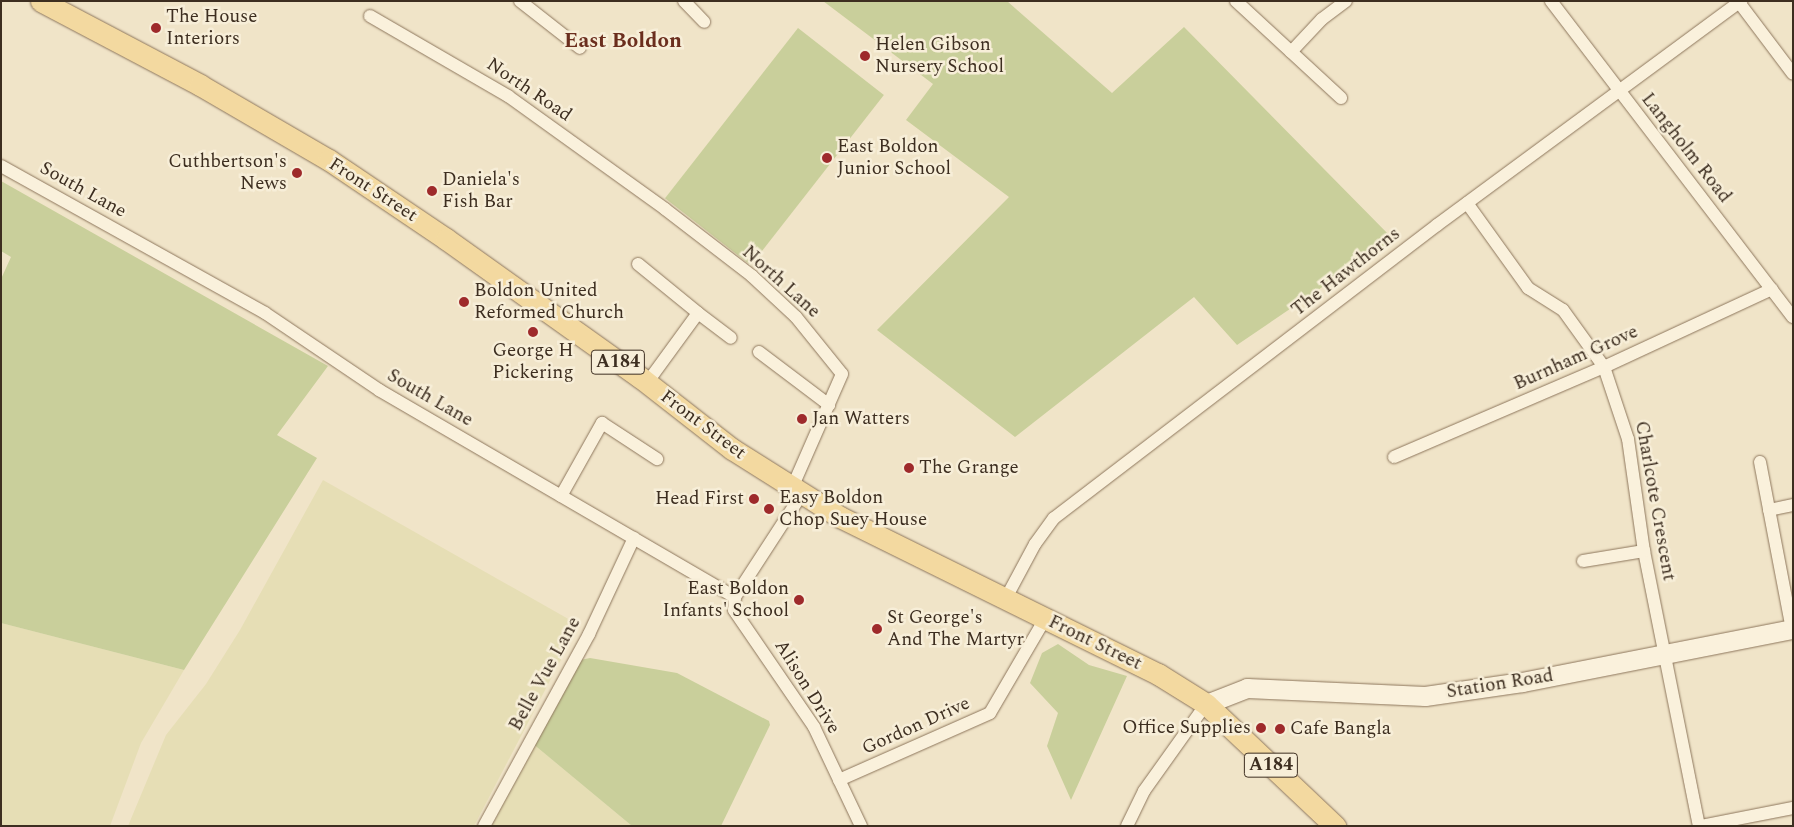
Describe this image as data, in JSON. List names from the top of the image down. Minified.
{"streets":{"main road":["Front Street","A184","Station Road"],"street":["North Road","Langholm Road","South Lane","The Hawthorns","North Lane","Burnham Grove","Charlcote Crescent","Belle Vue Lane","Alison Drive","Gordon Drive"]},"crossings":[["North Road","North Lane"],["Langholm Road","The Hawthorns"],["Langholm Road","Burnham Grove"],["South Lane","Belle Vue Lane"],["South Lane","Alison Drive"],["Front Street","The Hawthorns"],["Front Street","A184"],["Front Street","Station Road"],["Front Street","Gordon Drive"],["The Hawthorns","Charlcote Crescent"],["Burnham Grove","Charlcote Crescent"],["A184","Station Road"],["Charlcote Crescent","Station Road"],["Alison Drive","Gordon Drive"]],"districts":["East Boldon"],"places":["The House Interiors","Helen Gibson Nursery School","East Boldon Junior School","Cuthbertson's News","Daniela's Fish Bar","Boldon United Reformed Church","George H Pickering","Jan Watters","The Grange","Head First","Easy Boldon Chop Suey House","East Boldon Infants' School","St George's And The Martyr","Office Supplies","Cafe Bangla"]}
